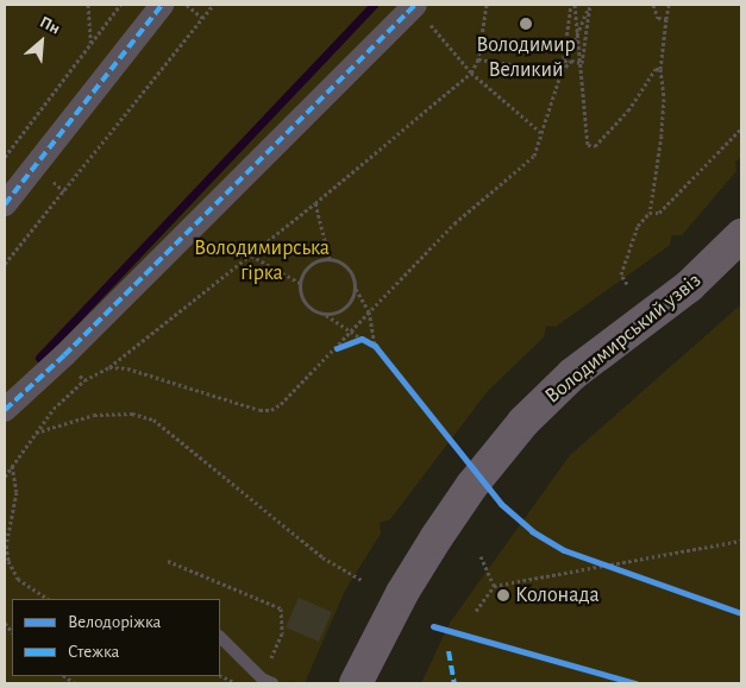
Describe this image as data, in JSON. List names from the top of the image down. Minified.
{"streets":{"main road":["Володимирський узвіз"]},"parks":["Володимирська гірка"],"places":["Володимир Великий","Колонада"],"legend":["Велодоріжка","Стежка"],"north":"top right"}
